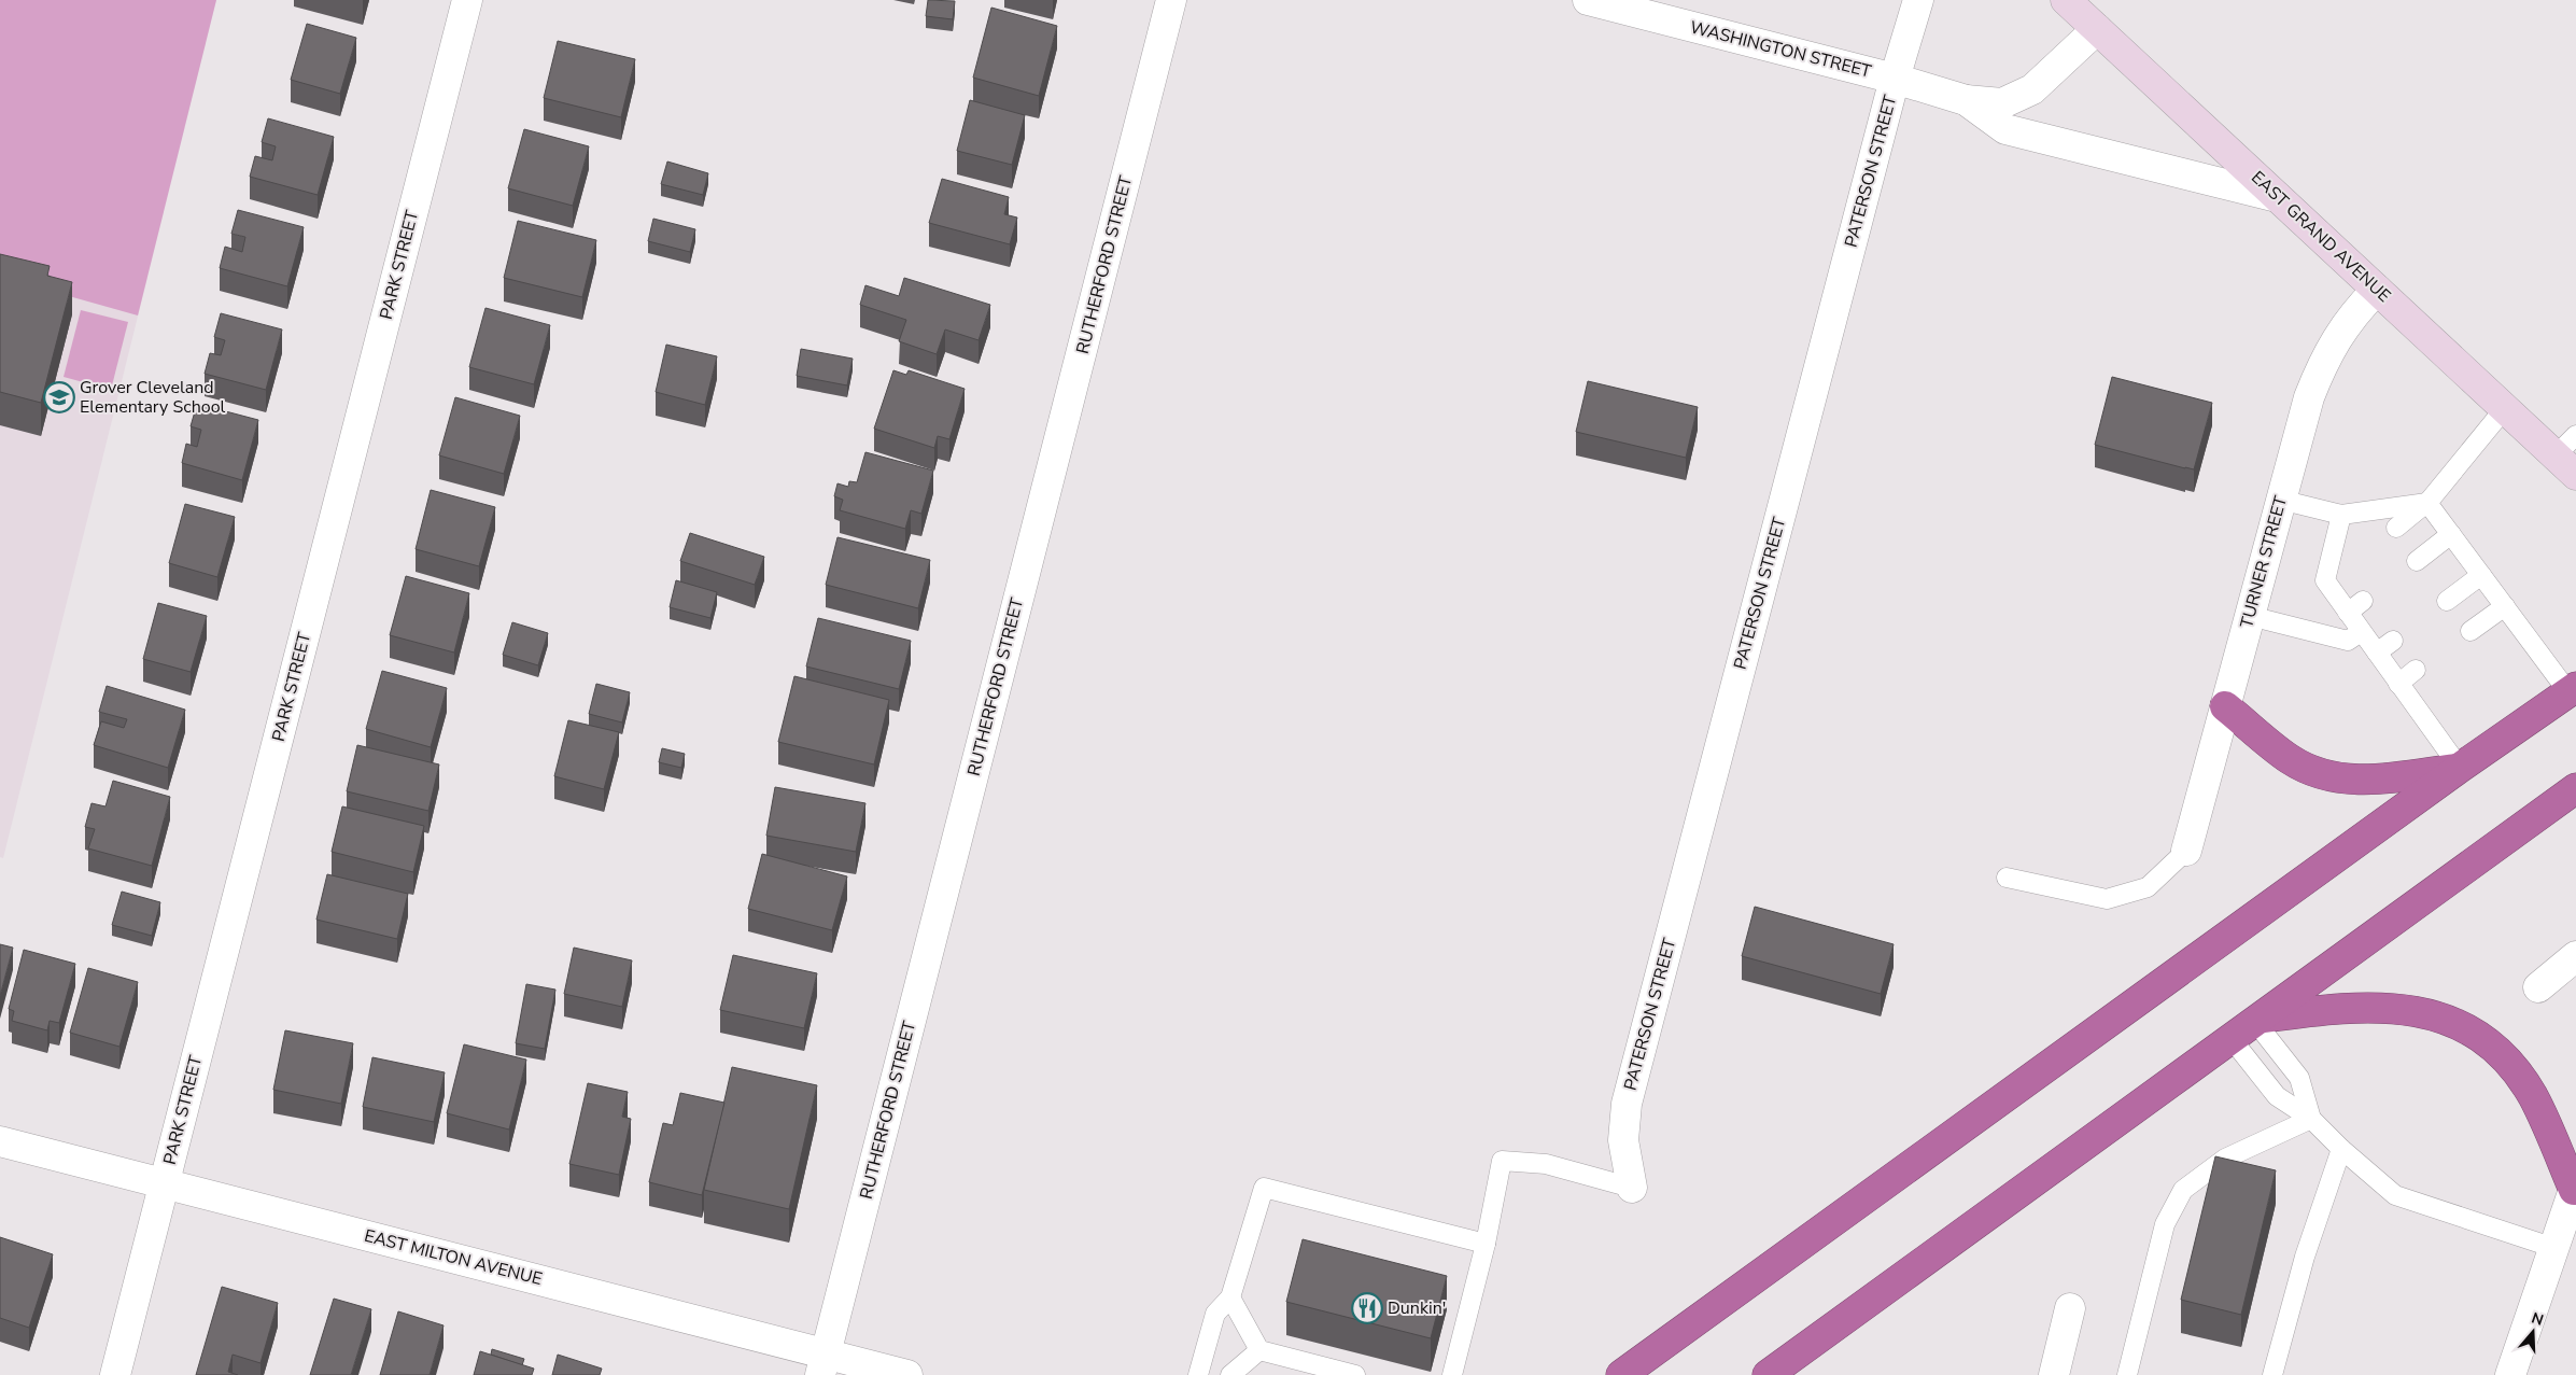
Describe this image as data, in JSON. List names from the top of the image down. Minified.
{"streets":{"main road":["EAST GRAND AVENUE"],"street":["WASHINGTON STREET","PATERSON STREET","PARK STREET","RUTHERFORD STREET","TURNER STREET","EAST MILTON AVENUE"]},"crossings":[["WASHINGTON STREET","PATERSON STREET"],["WASHINGTON STREET","EAST GRAND AVENUE"],["EAST GRAND AVENUE","TURNER STREET"],["PARK STREET","EAST MILTON AVENUE"],["RUTHERFORD STREET","EAST MILTON AVENUE"]],"places":{"school or university":["Grover Cleveland Elementary School"],"restaurant":["Dunkin'"]},"north":"top"}
